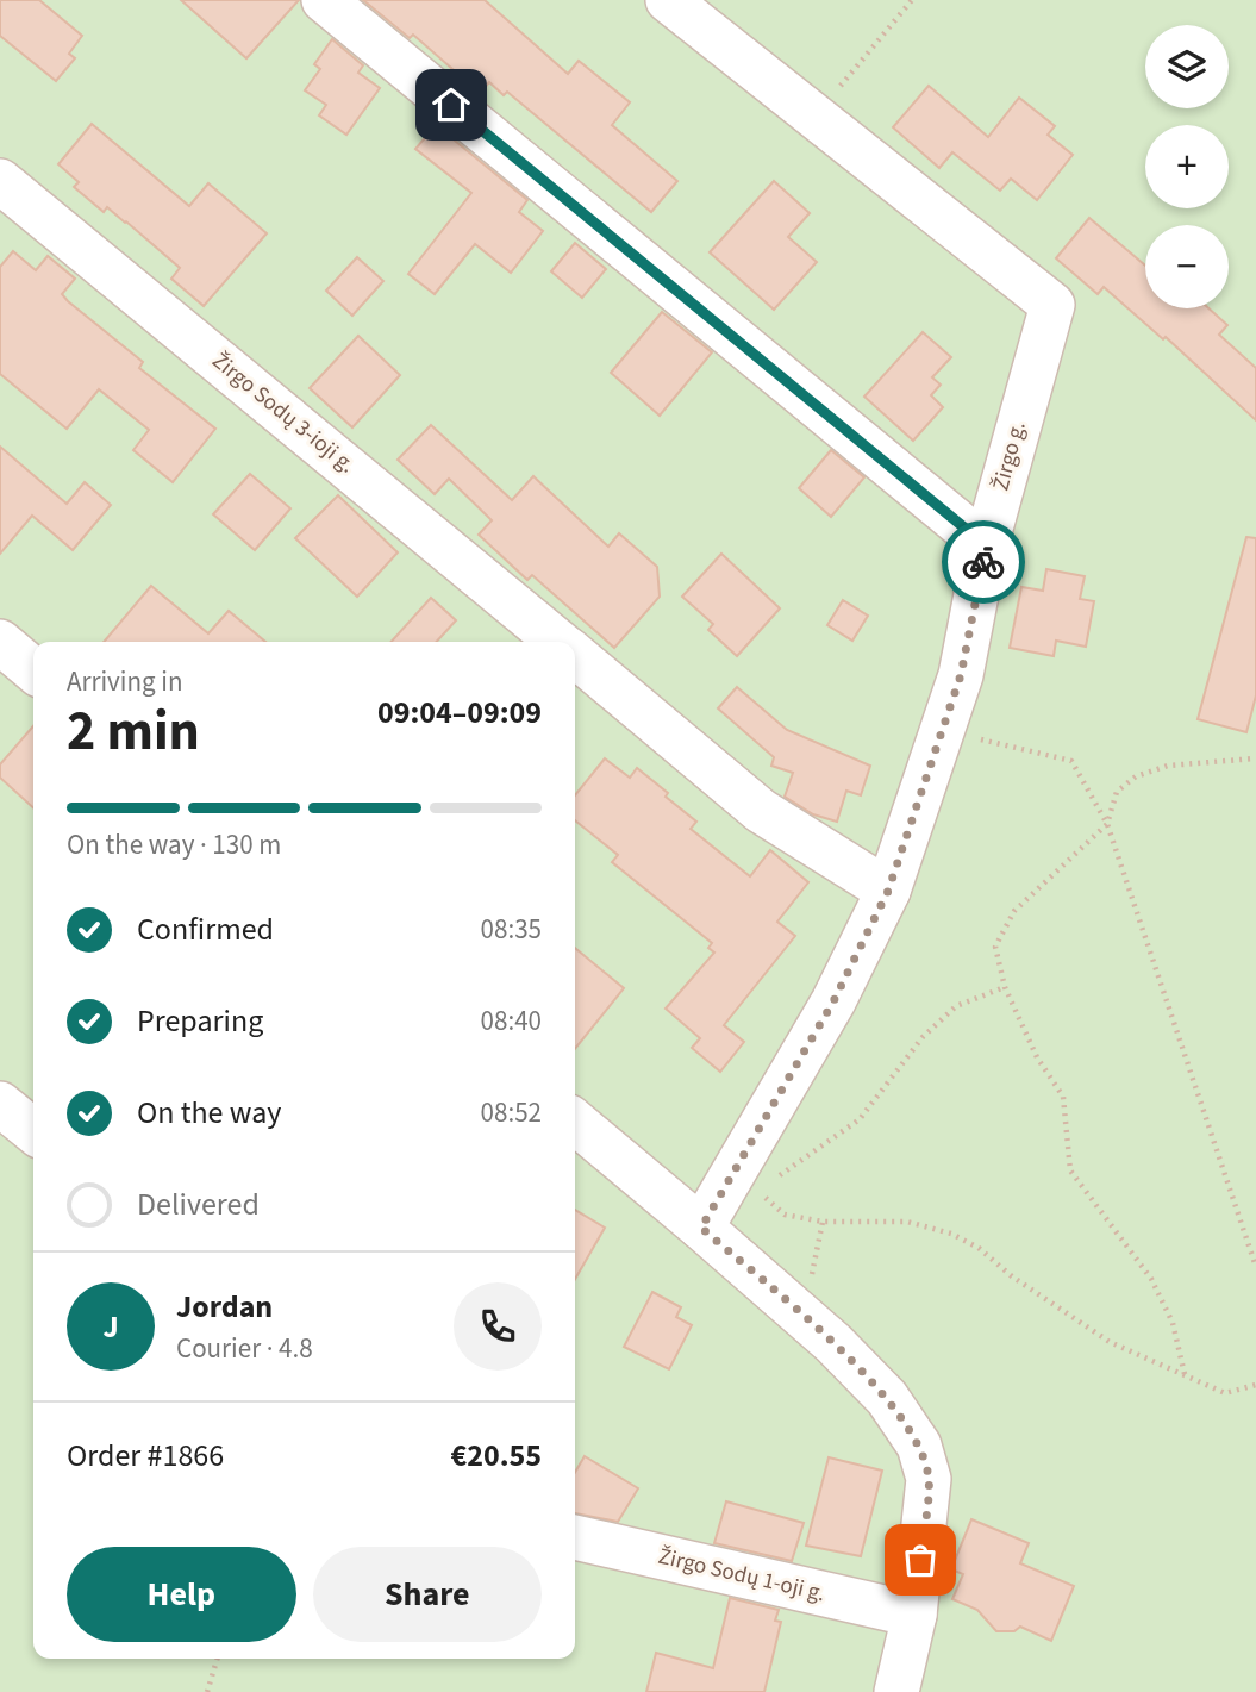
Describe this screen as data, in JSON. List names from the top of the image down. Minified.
{"streets":{"street":["Žirgo Sodų 3-ioji g.","Žirgo g.","Žirgo Sodų 1-oji g."]},"crossings":[["Žirgo Sodų 3-ioji g.","Žirgo g."]],"page":{"map_buttons":["+","−"],"heading":["2 min","Arriving in","09:04–09:09"],"panel":["Jordan","Courier · 4.8","Order #1866","€20.55"],"bar":"On the way · 130 m","list":[["Confirmed","08:35"],["Preparing","08:40"],["On the way","08:52"],"Delivered"],"round":"J","buttons":["Help","Share"]}}
